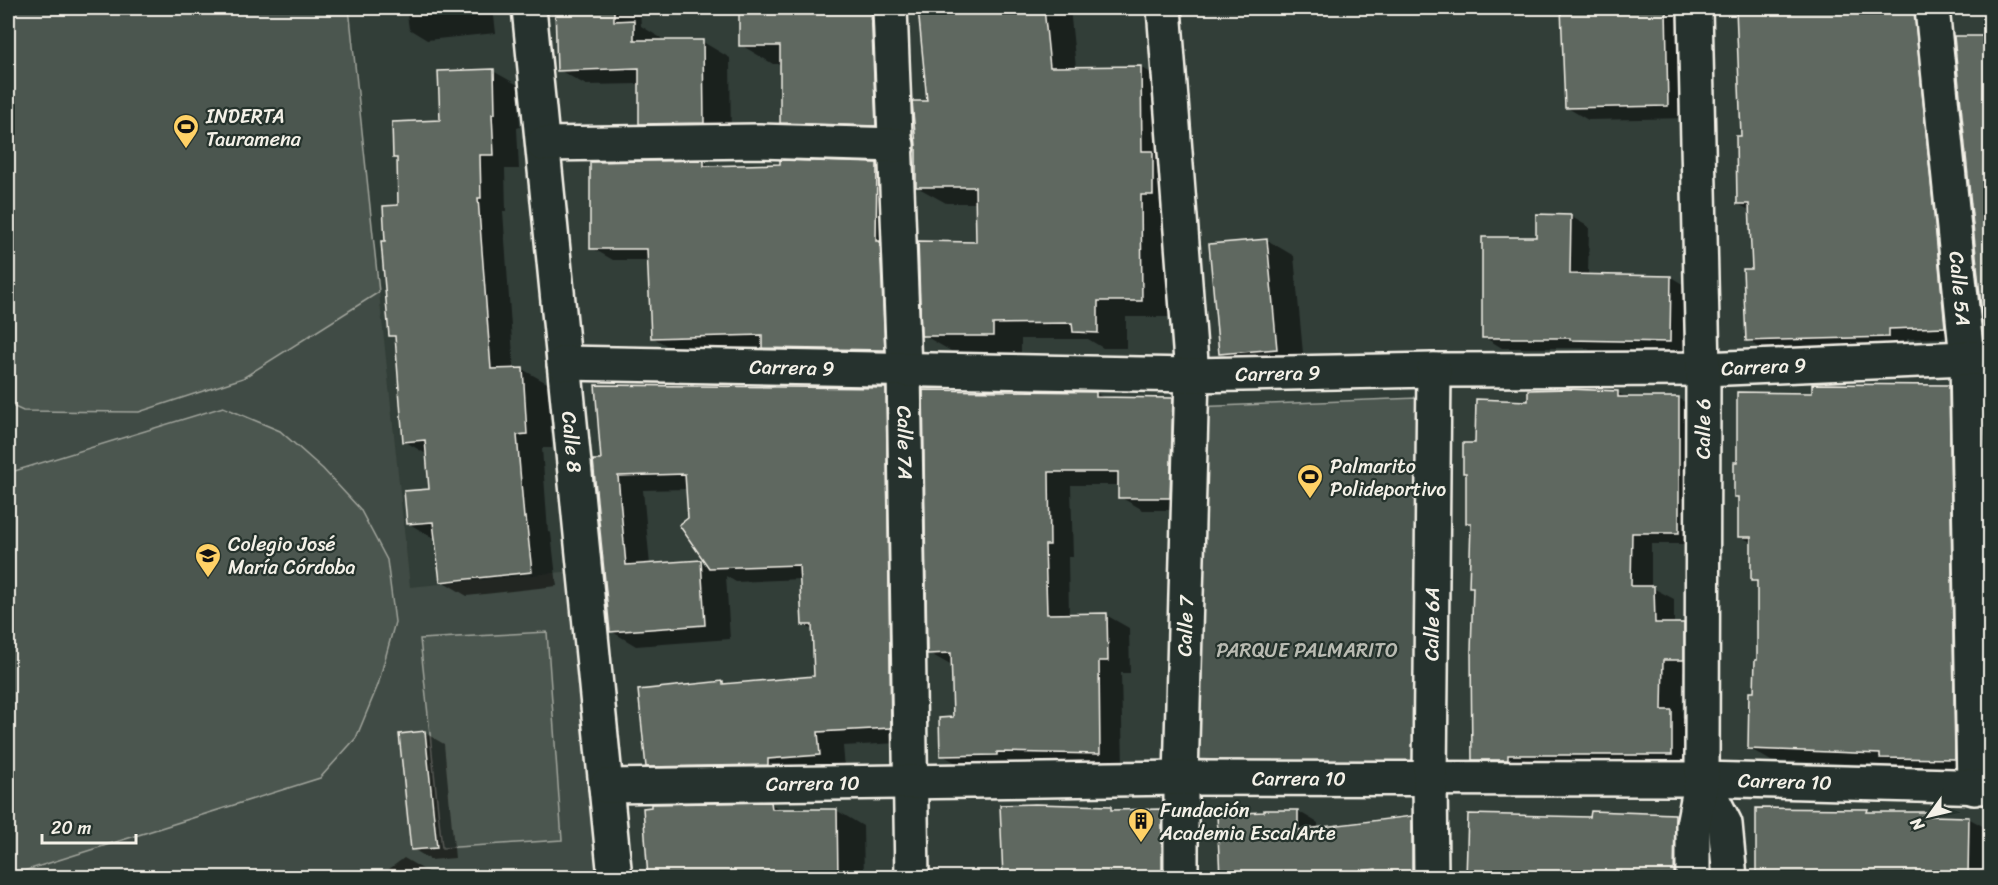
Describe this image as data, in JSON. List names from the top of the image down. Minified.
{"streets":{"street":["Calle 5A","Carrera 9","Calle 6","Calle 8","Calle 7A","Calle 6A","Calle 7","Carrera 10"]},"crossings":[["Calle 5A","Carrera 9"],["Calle 5A","Carrera 10"],["Carrera 9","Calle 6"],["Carrera 9","Calle 8"],["Carrera 9","Calle 7A"],["Carrera 9","Calle 6A"],["Carrera 9","Calle 7"],["Calle 6","Carrera 10"],["Calle 8","Carrera 10"],["Calle 7A","Carrera 10"],["Calle 6A","Carrera 10"],["Calle 7","Carrera 10"]],"parks":["PARQUE PALMARITO"],"places":{"sports":["INDERTA Tauramena","Palmarito Polideportivo"],"school or university":["Colegio José María Córdoba"],"building":["Fundación Academia EscalArte"]},"scale_bar":"20 m","north":"bottom left"}
